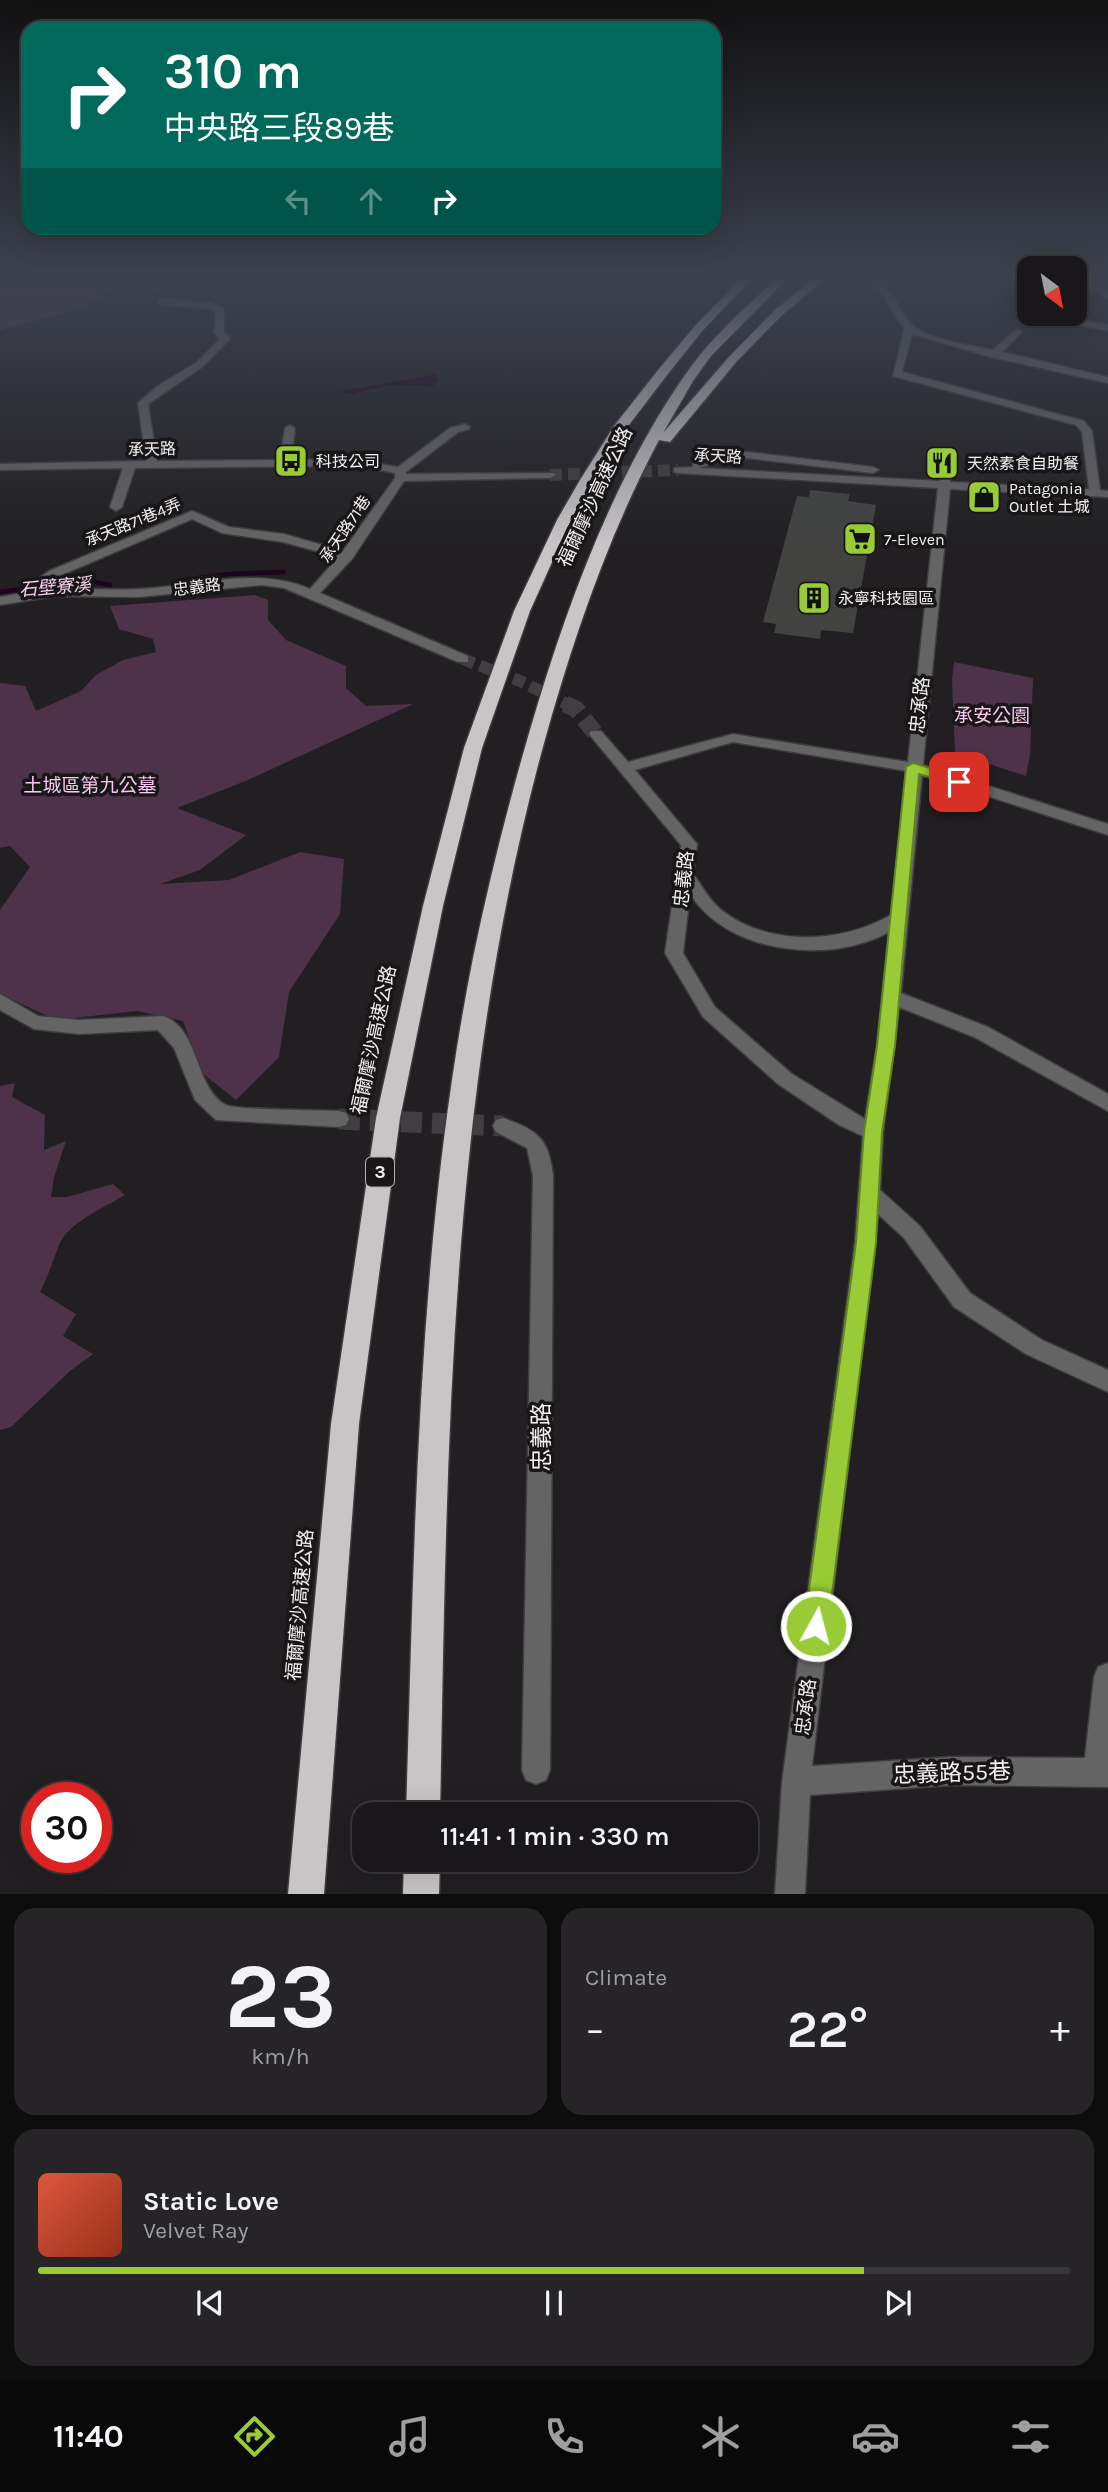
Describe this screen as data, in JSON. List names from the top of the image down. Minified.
{"streets":{"highway":["福爾摩沙高速公路","3"],"street":["承天路","承天路71巷4弄","承天路71巷","忠義路","忠承路","忠義路55巷"]},"crossings":[["承天路","承天路71巷"],["承天路","忠承路"],["承天路71巷4弄","承天路71巷"],["承天路71巷4弄","忠義路"],["承天路71巷","忠義路"],["忠義路","忠承路"],["忠承路","忠義路55巷"]],"water":["石壁寮溪"],"parks":["承安公園","土城區第九公墓"],"places":{"bus stop":["科技公司"],"restaurant":["天然素食自助餐"],"shop":["Patagonia Outlet 土城"],"supermarket":["7-Eleven"],"building":["永寧科技園區"]},"north":"bottom right","page":{"turn":["310 m","中央路三段89巷"],"limit":"30","trip":"11:41 · 1 min · 330 m","tile":[["23","km/h"],"Climate"],"heat":["−","22°","+"],"song":["Static Love","Velvet Ray"],"tabs":"11:40"}}
